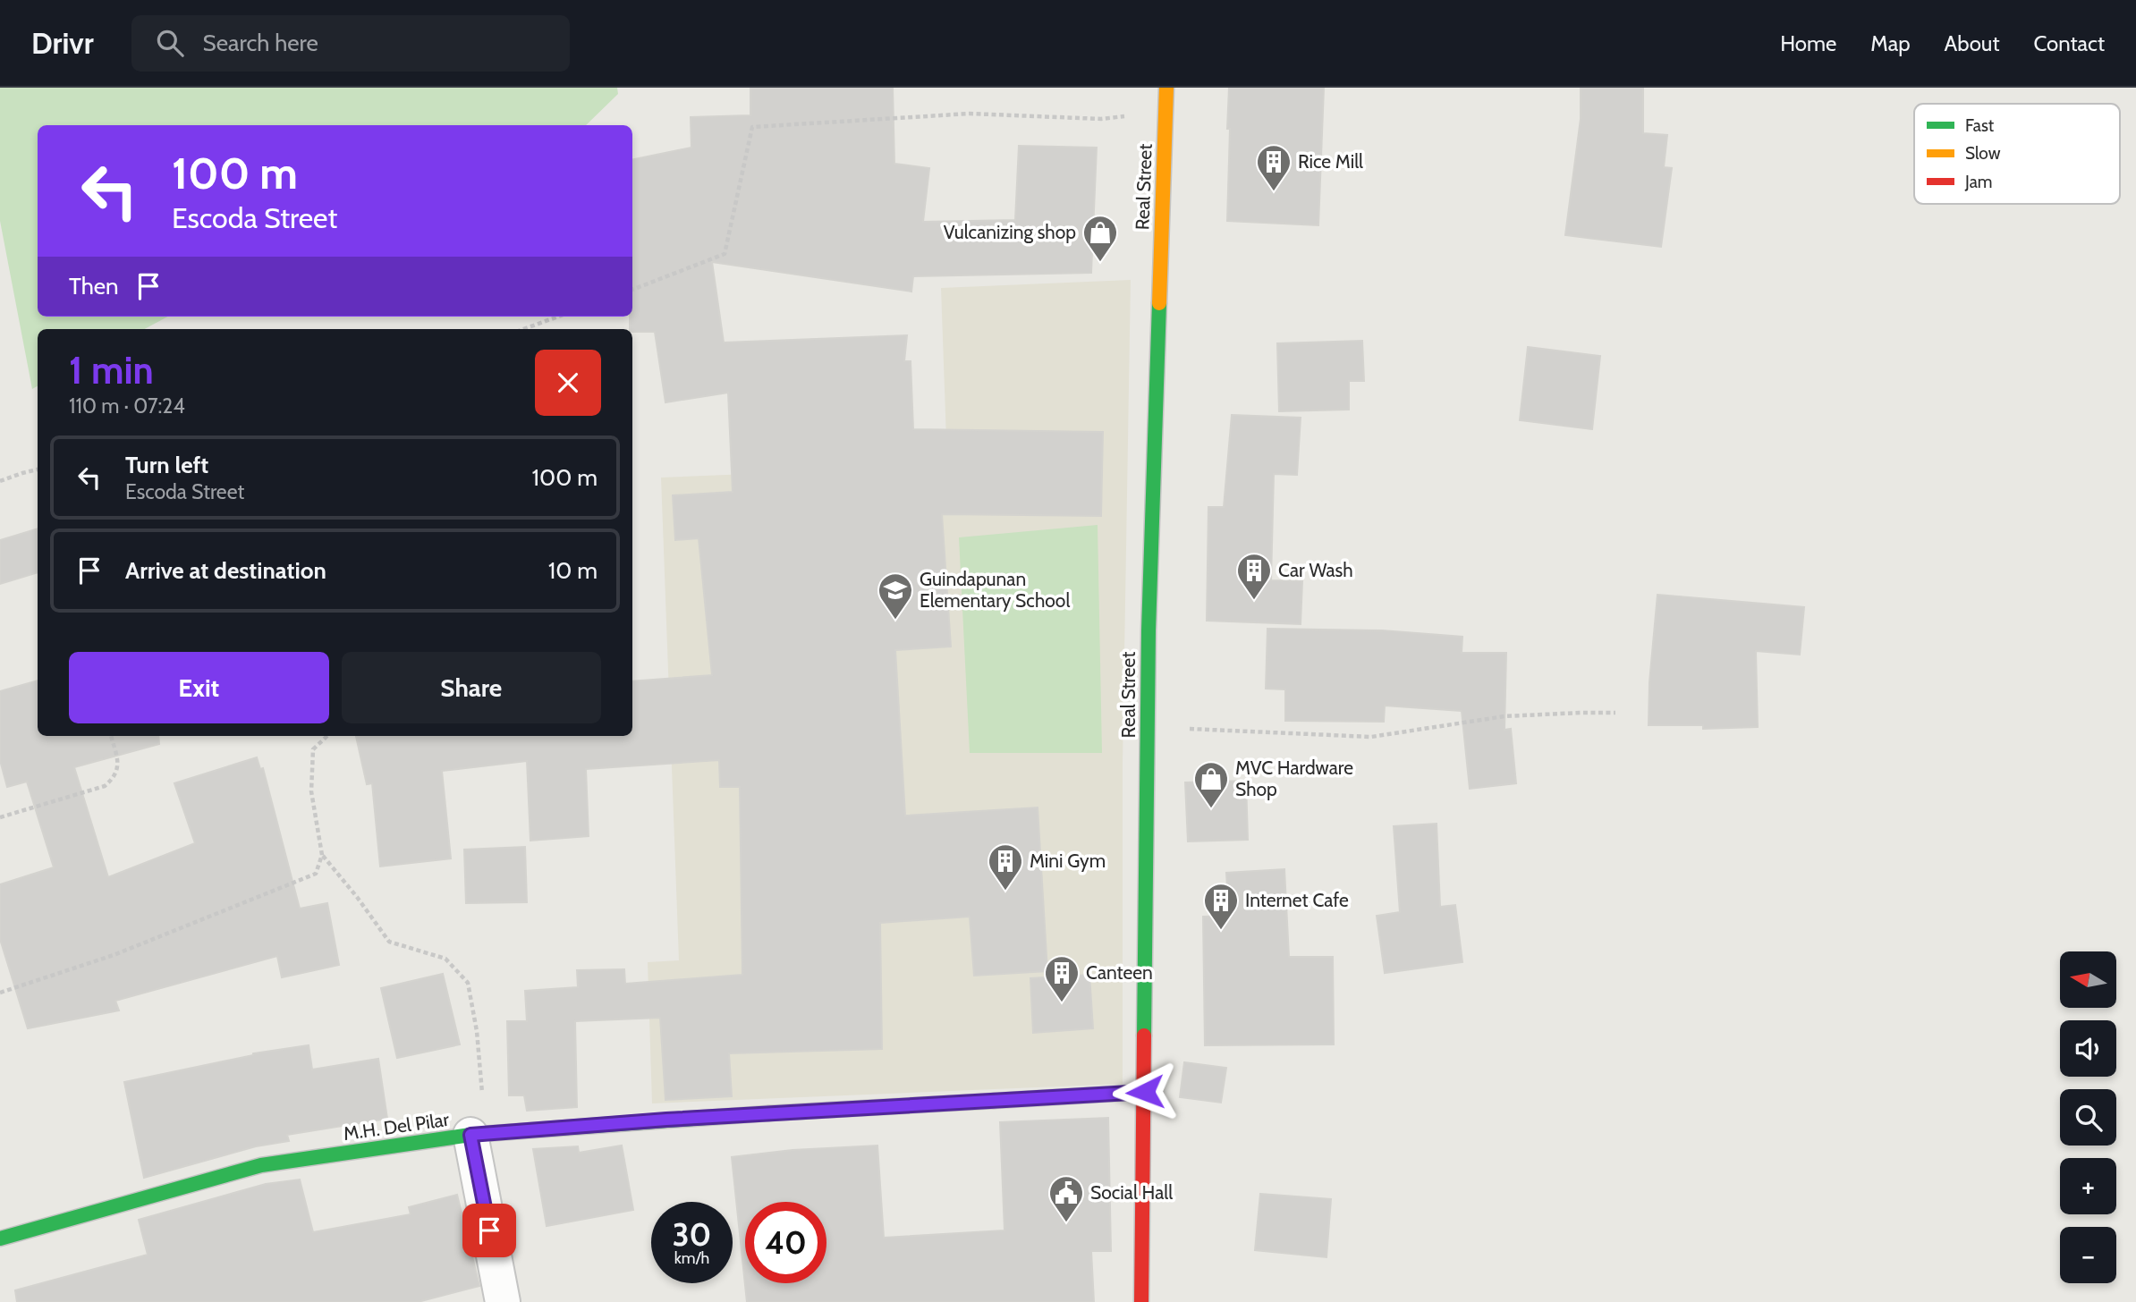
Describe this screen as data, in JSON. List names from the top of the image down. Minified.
{"streets":{"main road":["Real Street","M.H. Del Pilar"]},"crossings":[["Real Street","M.H. Del Pilar"]],"places":{"building":["Rice Mill","Car Wash","Mini Gym","Internet Cafe","Canteen"],"shop":["Vulcanizing shop","MVC Hardware Shop"],"school or university":["Guindapunan Elementary School"],"public building":["Social Hall"]},"legend":["Fast","Slow","Jam"],"north":"left","page":{"header":"Drivr","search":"Search here","nav":["Home","Map","About","Contact"],"turn":["100 m","Escoda Street"],"then":"Then","heading":["1 min","110 m · 07:24"],"list":[{"name":"Turn left","note":"Escoda Street","value":"100 m"},{"name":"Arrive at destination","value":"10 m"}],"buttons":["Exit","Share"],"map_buttons":["+","−"],"speed":"30 km/h","limit":"40"}}
